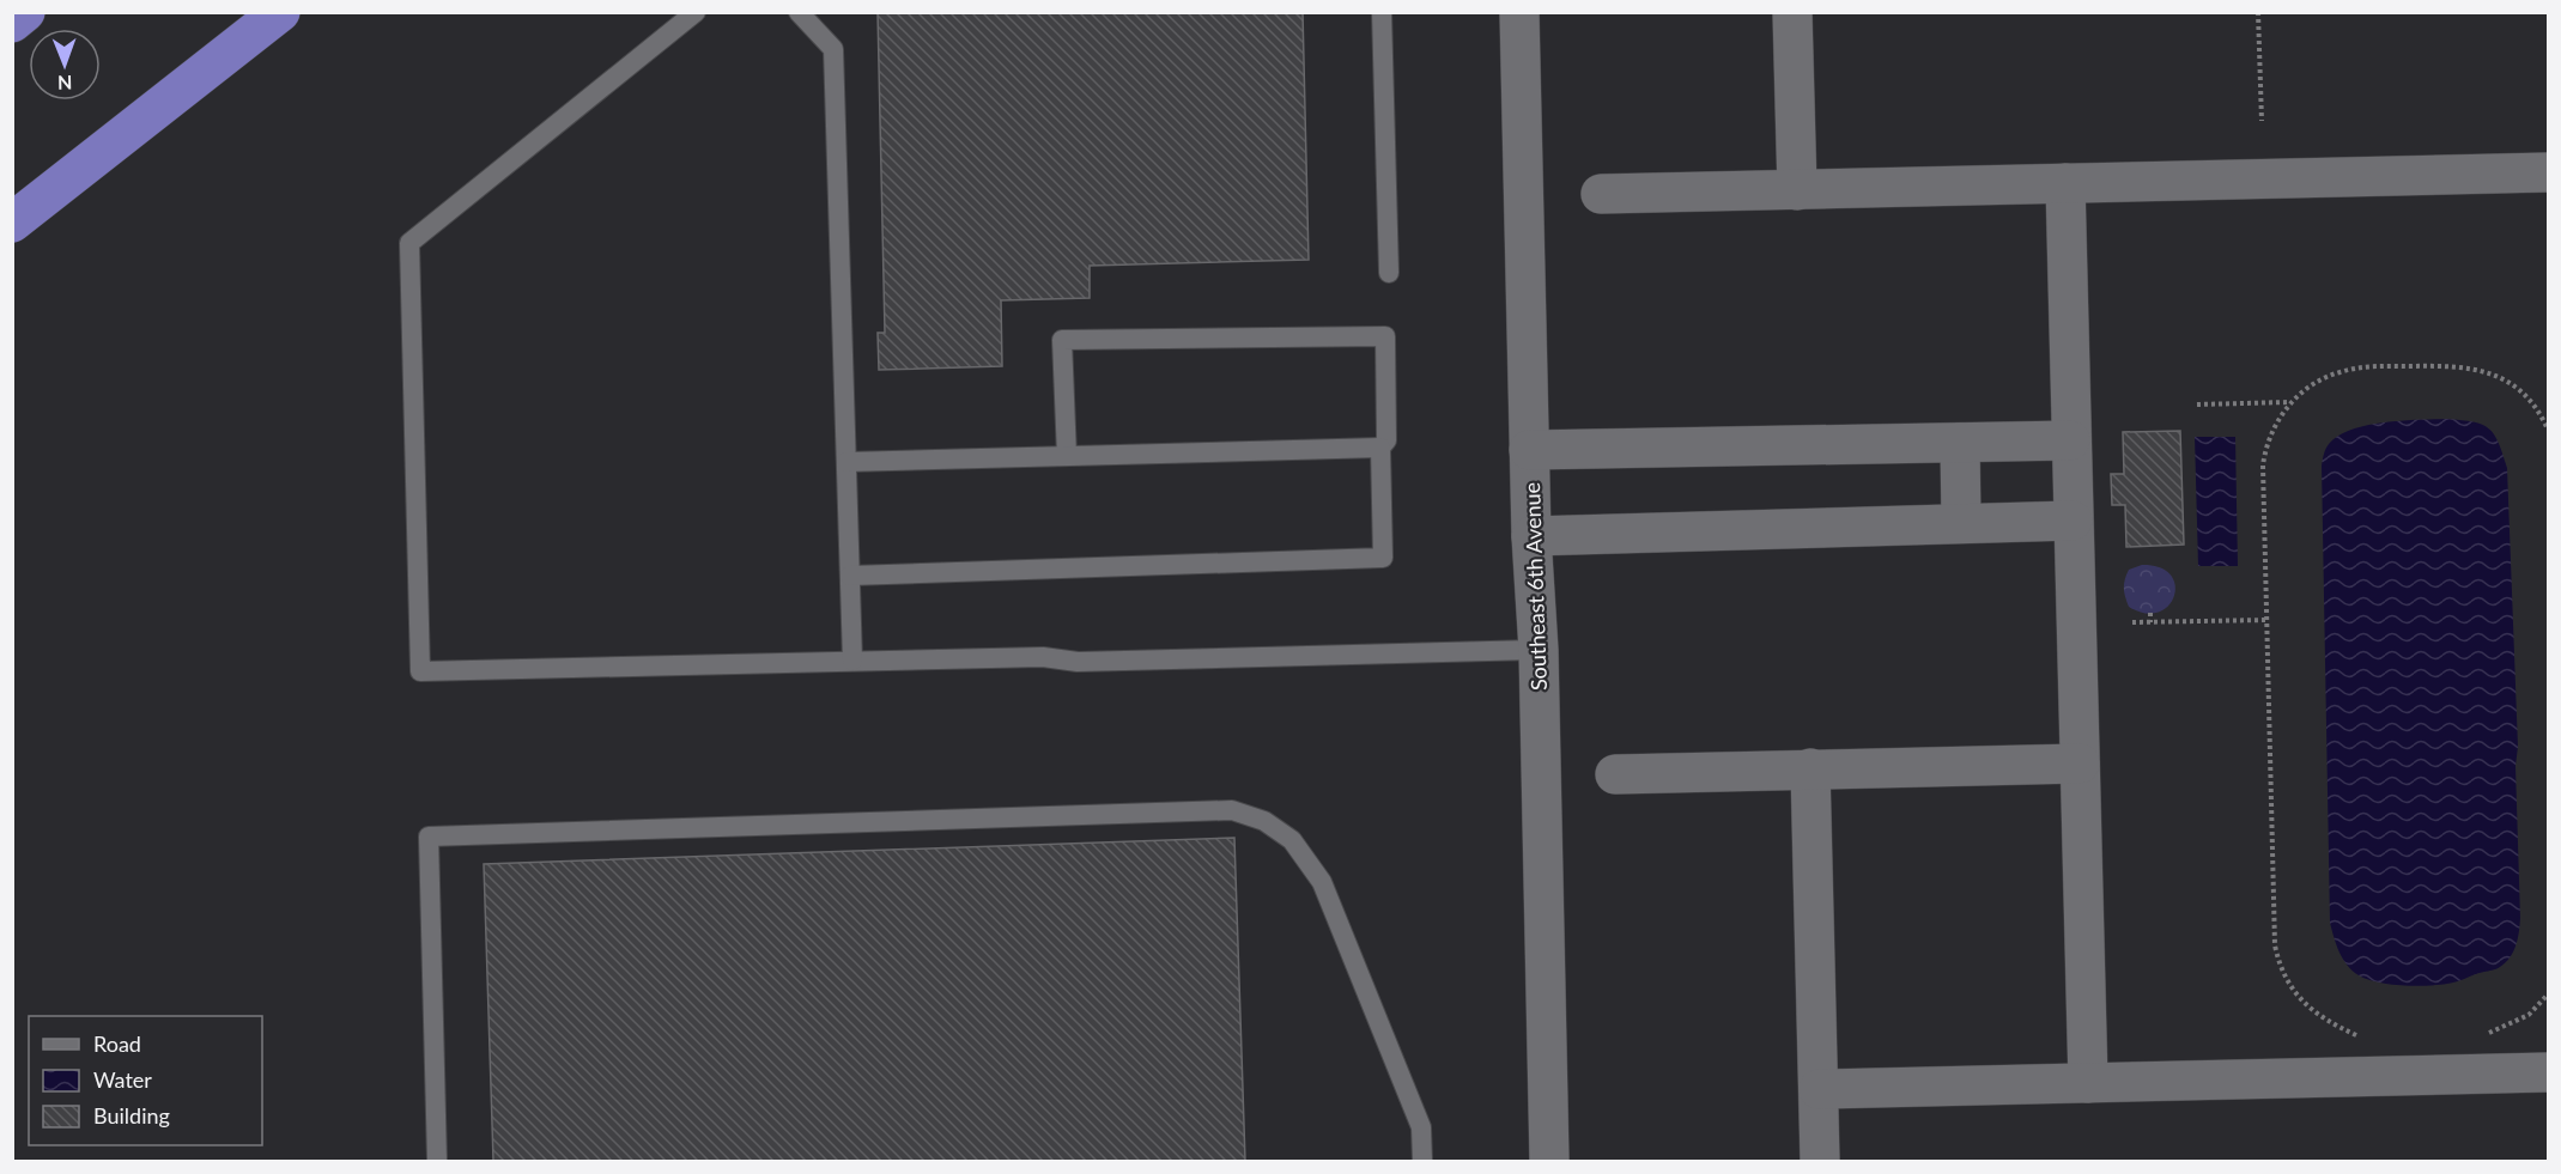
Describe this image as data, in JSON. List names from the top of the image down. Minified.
{"streets":{"street":["Southeast 6th Avenue"]},"legend":["Road","Water","Building"],"north":"bottom"}
